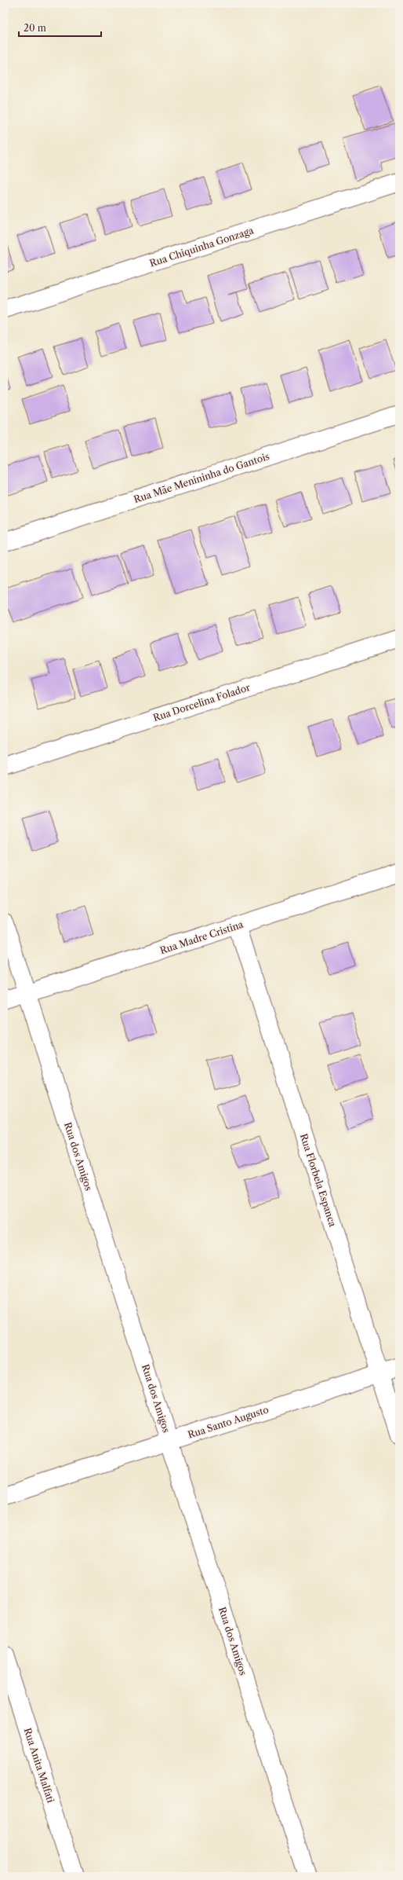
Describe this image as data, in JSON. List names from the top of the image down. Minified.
{"streets":{"street":["Rua Chiquinha Gonzaga","Rua Mãe Menininha do Gantois","Rua Dorcelina Folador","Rua Madre Cristina","Rua dos Amigos","Rua Florbela Espanca","Rua Santo Augusto","Rua Anita Malfati"]},"crossings":[["Rua Madre Cristina","Rua dos Amigos"],["Rua Madre Cristina","Rua Florbela Espanca"],["Rua dos Amigos","Rua Santo Augusto"],["Rua Florbela Espanca","Rua Santo Augusto"]],"scale_bar":"20 m"}
